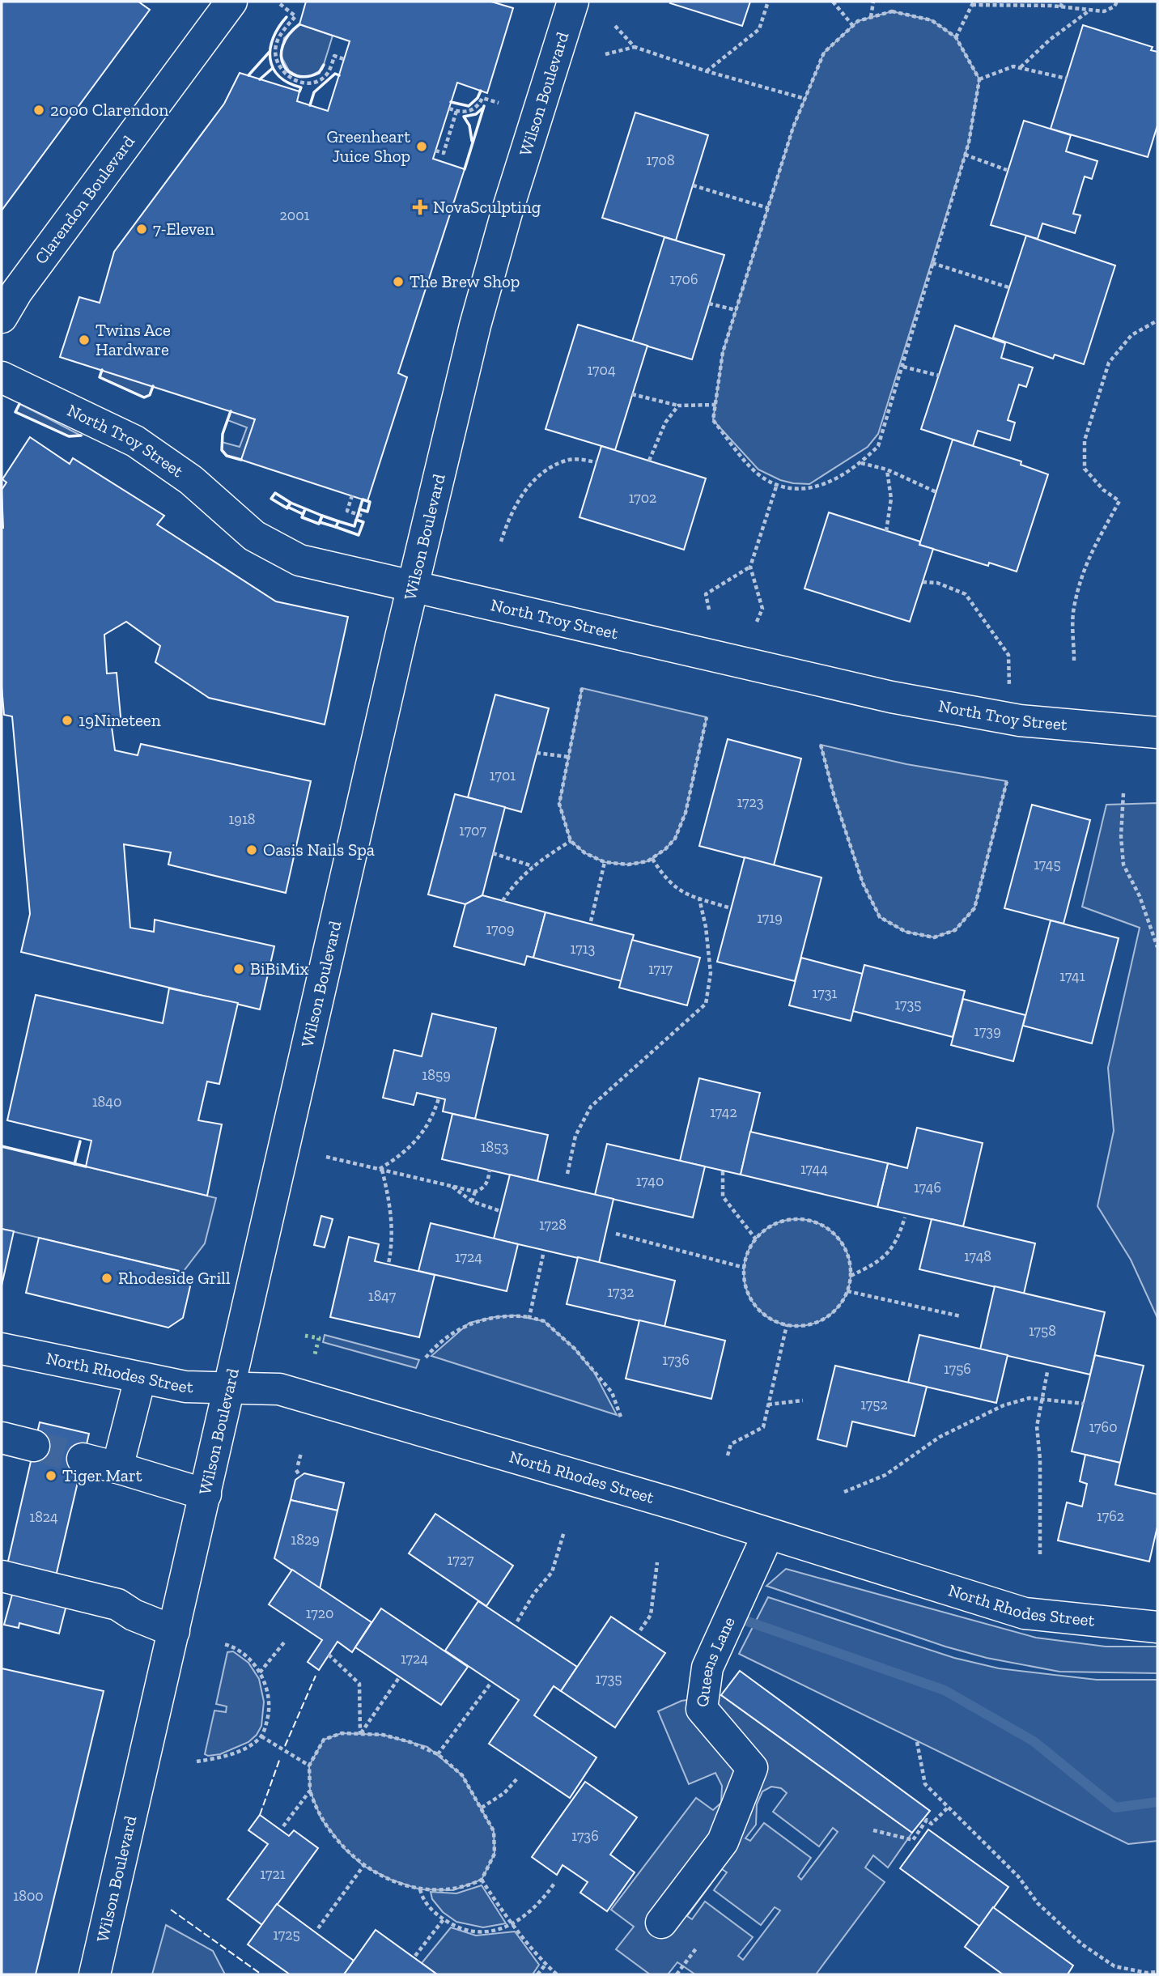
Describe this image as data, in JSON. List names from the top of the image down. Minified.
{"streets":{"street":["Wilson Boulevard","Clarendon Boulevard","North Troy Street","North Rhodes Street","Queens Lane"]},"crossings":[["Wilson Boulevard","North Troy Street"],["Wilson Boulevard","North Rhodes Street"],["North Rhodes Street","Queens Lane"]],"places":{"other":["2000 Clarendon","Greenheart Juice Shop","7-Eleven","The Brew Shop","Twins Ace Hardware","19Nineteen","Oasis Nails Spa","BiBiMix","Rhodeside Grill","Tiger Mart"],"health":["NovaSculpting"]},"house_numbers":["1708","2001","1706","1704","1702","1701","1723","1918","1707","1745","1719","1709","1713","1717","1741","1731","1735","1739","1859","1840","1742","1853","1744","1740","1746","1728","1748","1724","1732","1847","1758","1736","1756","1752","1760","1762","1824","1829","1727","1720","1724","1735","1736","1721","1800","1725"]}
